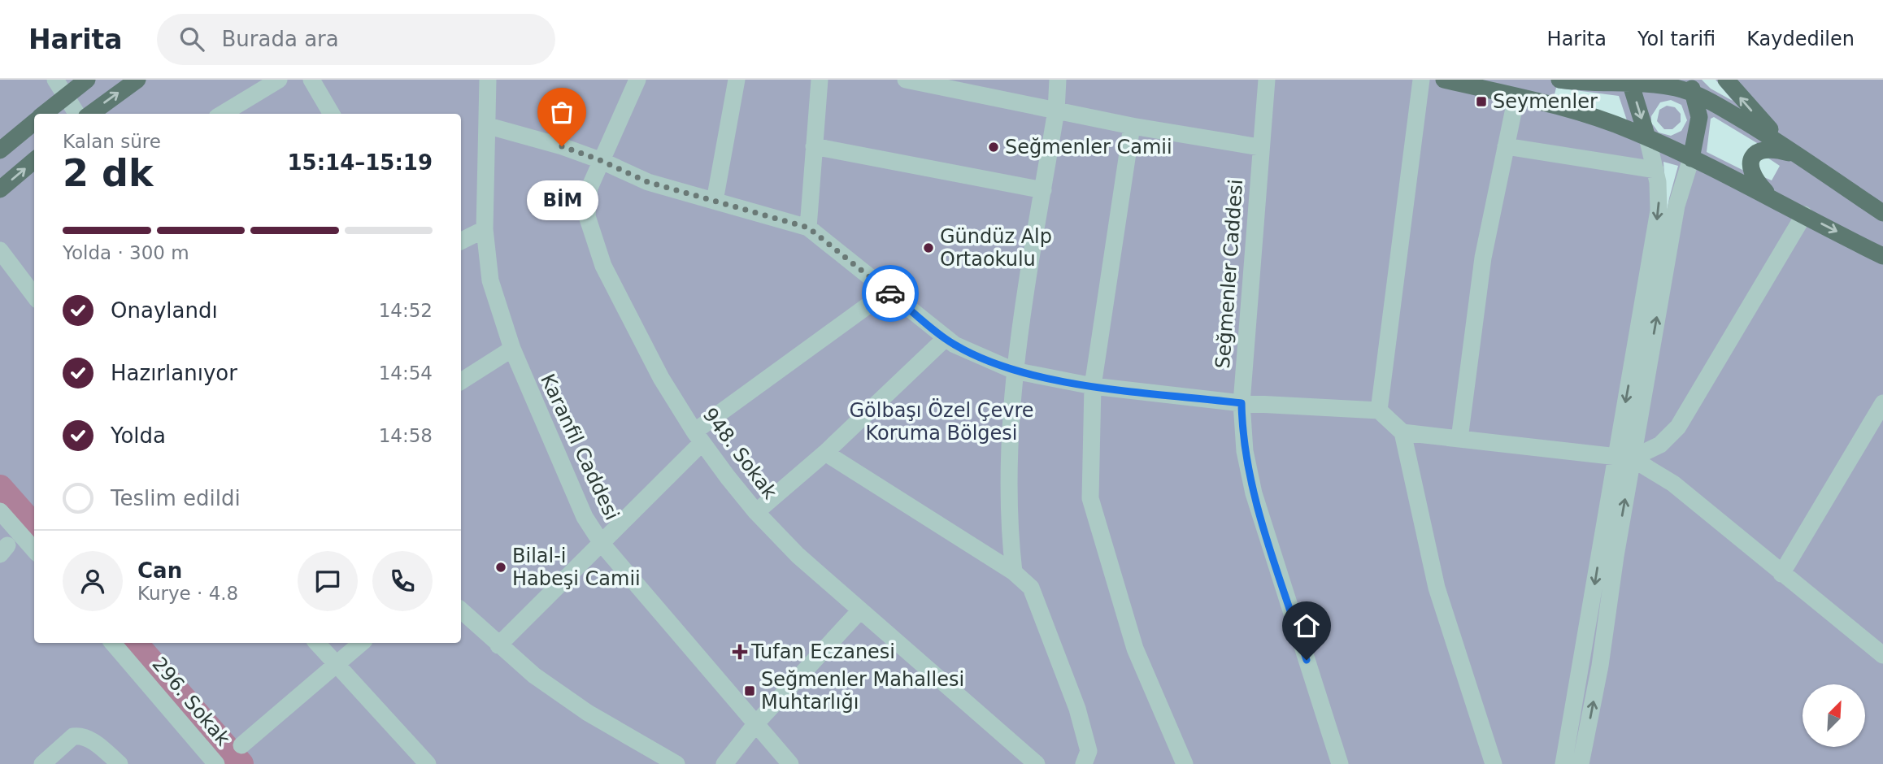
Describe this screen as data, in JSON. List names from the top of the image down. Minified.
{"streets":{"street":["Seğmenler Caddesi","Karanfil Caddesi","948. Sokak","296. Sokak"]},"parks":["Gölbaşı Özel Çevre Koruma Bölgesi"],"places":{"transit":["Seymenler","Seğmenler Mahallesi Muhtarlığı"],"other":["BİM","Seğmenler Camii","Gündüz Alp Ortaokulu","Bilal-i Habeşi Camii"],"health":["Tufan Eczanesi"]},"north":"top right","page":{"header":"Harita","search":"Burada ara","nav":["Harita","Yol tarifi","Kaydedilen"],"heading":["2 dk","Kalan süre","15:14–15:19"],"panel":["Can","Kurye · 4.8"],"bubble":"BİM","bar":"Yolda · 300 m","list":[["Onaylandı","14:52"],["Hazırlanıyor","14:54"],["Yolda","14:58"],"Teslim edildi"]}}
